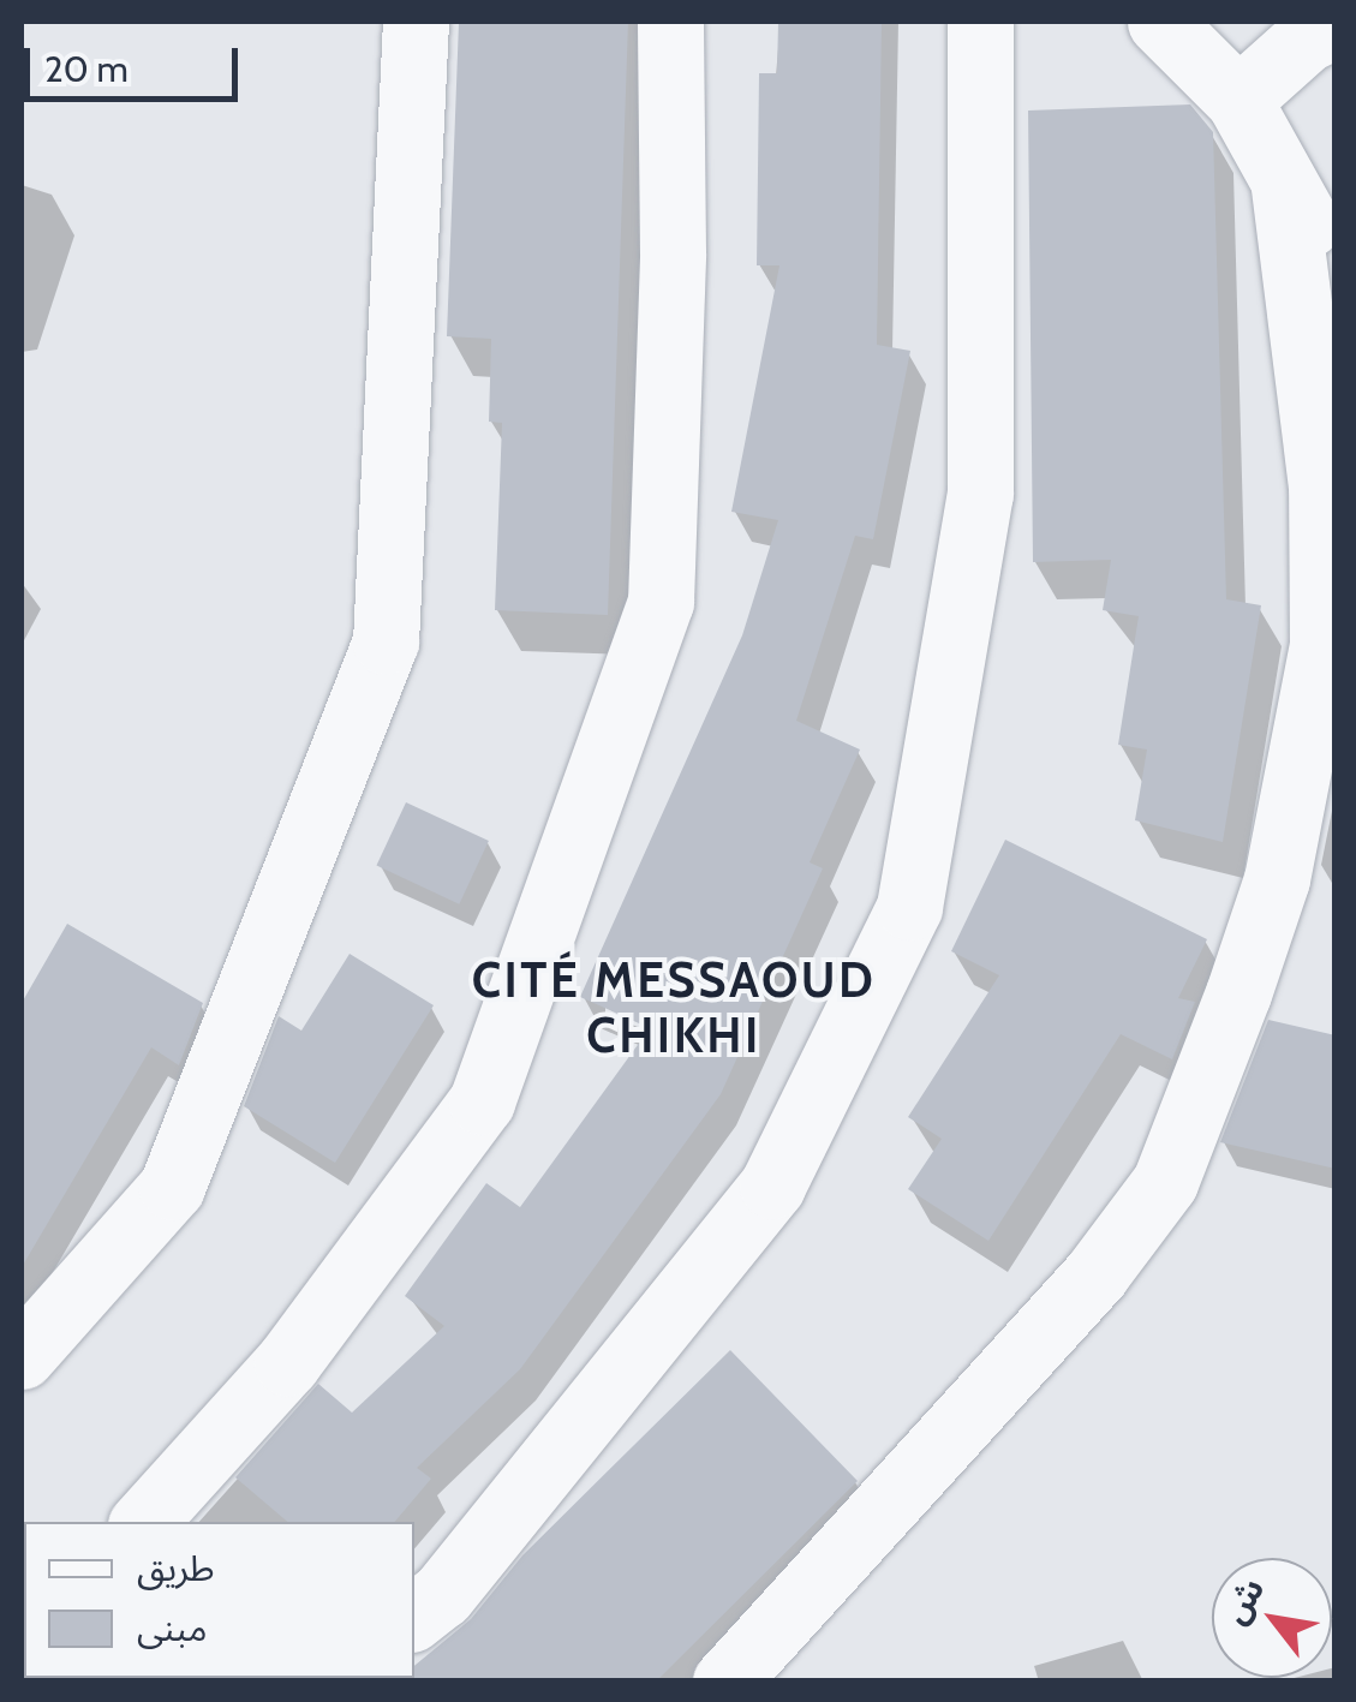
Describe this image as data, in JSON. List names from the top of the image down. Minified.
{"districts":["CITÉ MESSAOUD CHIKHI"],"legend":["طريق","مبنى"],"scale_bar":"20 m","north":"top left"}
